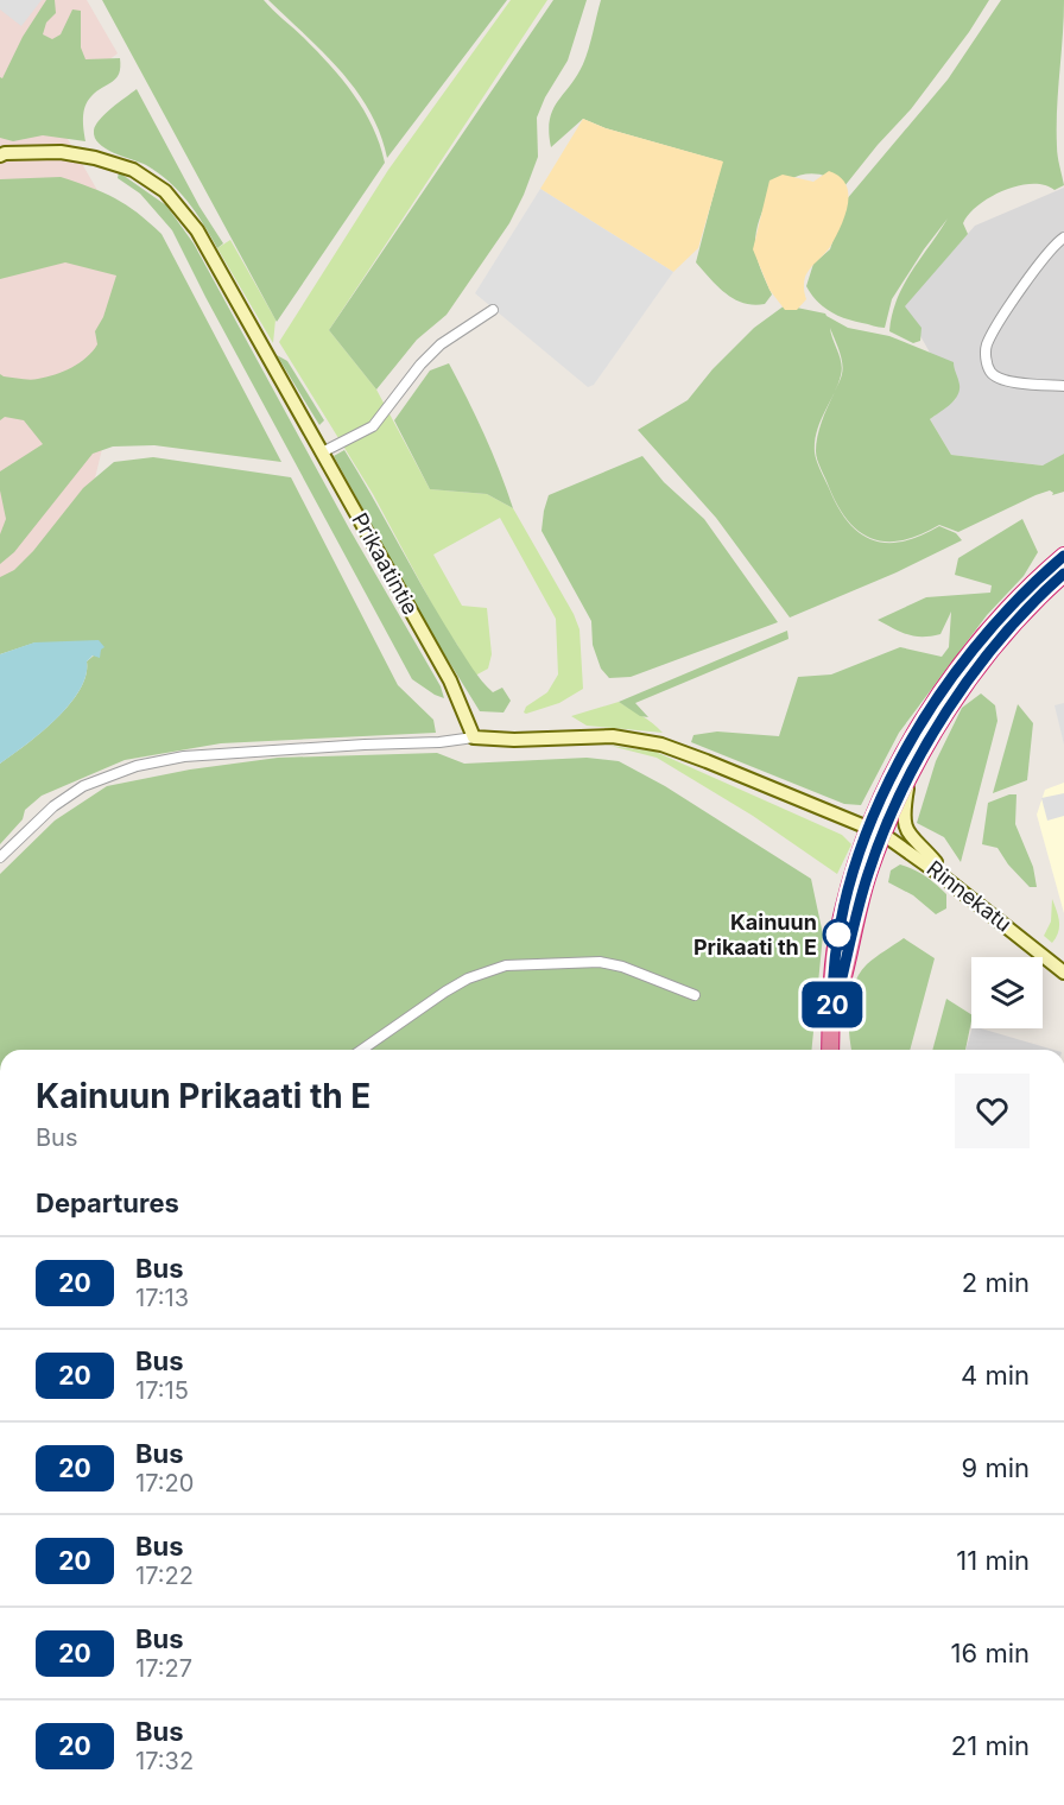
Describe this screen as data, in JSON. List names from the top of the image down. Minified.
{"streets":{"street":["Prikaatintie","Rinnekatu"]},"places":["Kainuun Prikaati th E"],"lines":["bus line 20"],"page":{"on_map":"20","heading":[["Kainuun Prikaati th E","Bus"],"Departures"],"list":[{"mark":"20","name":"Bus","note":"17:13","value":"2 min"},{"mark":"20","name":"Bus","note":"17:15","value":"4 min"},{"mark":"20","name":"Bus","note":"17:20","value":"9 min"},{"mark":"20","name":"Bus","note":"17:22","value":"11 min"},{"mark":"20","name":"Bus","note":"17:27","value":"16 min"},{"mark":"20","name":"Bus","note":"17:32","value":"21 min"}]}}
